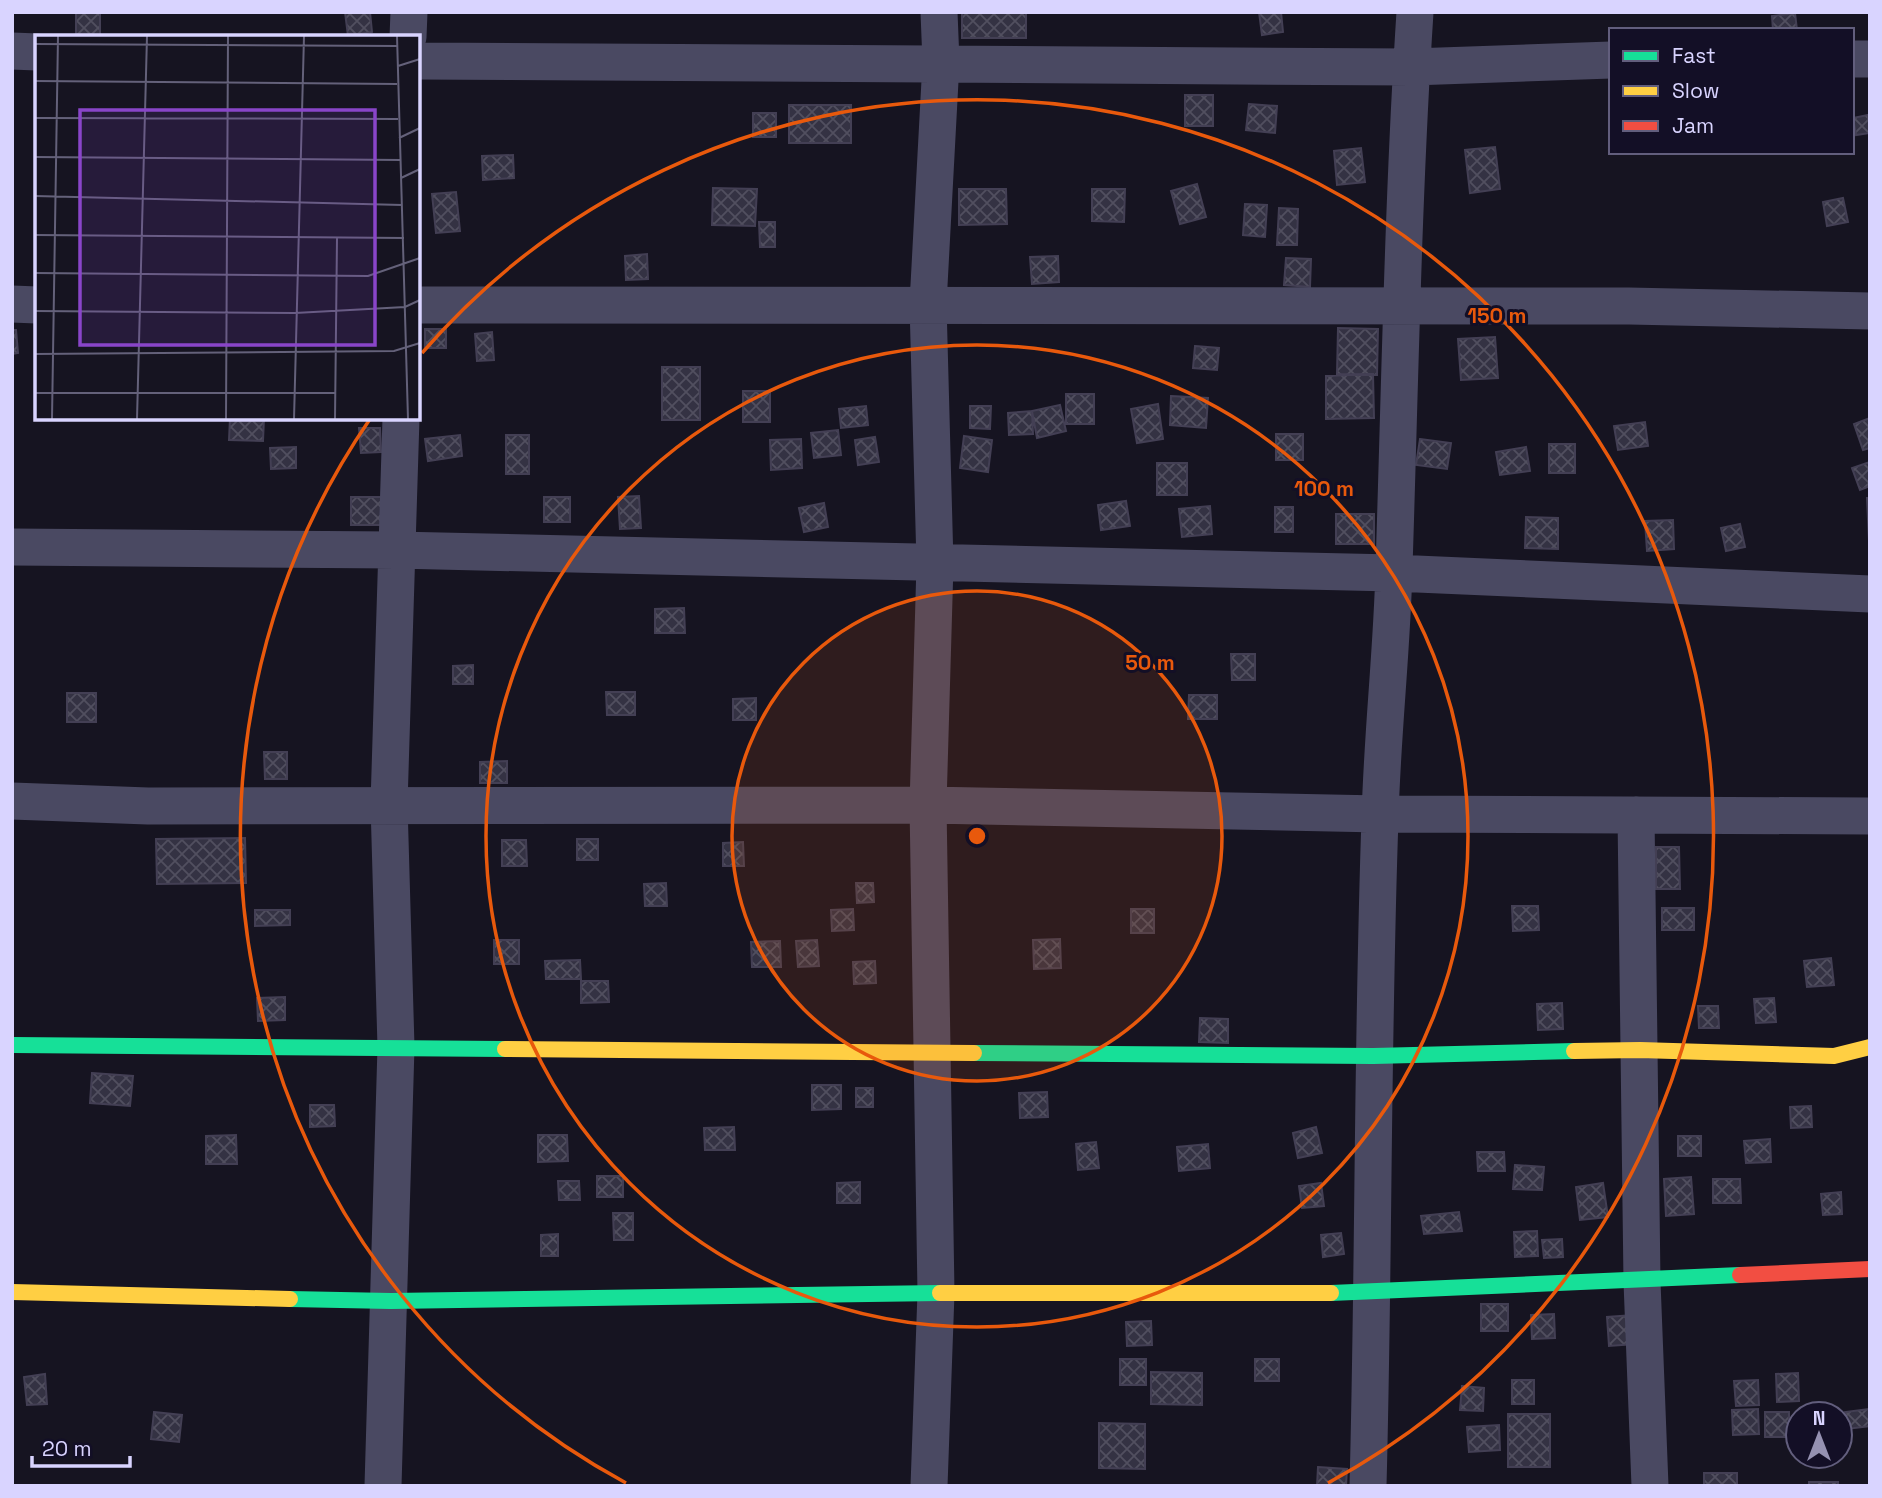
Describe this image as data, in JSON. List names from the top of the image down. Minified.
{"legend":["Fast","Slow","Jam"],"scale_bar":"20 m","north":"top","rings":["150 m","100 m","50 m"]}
